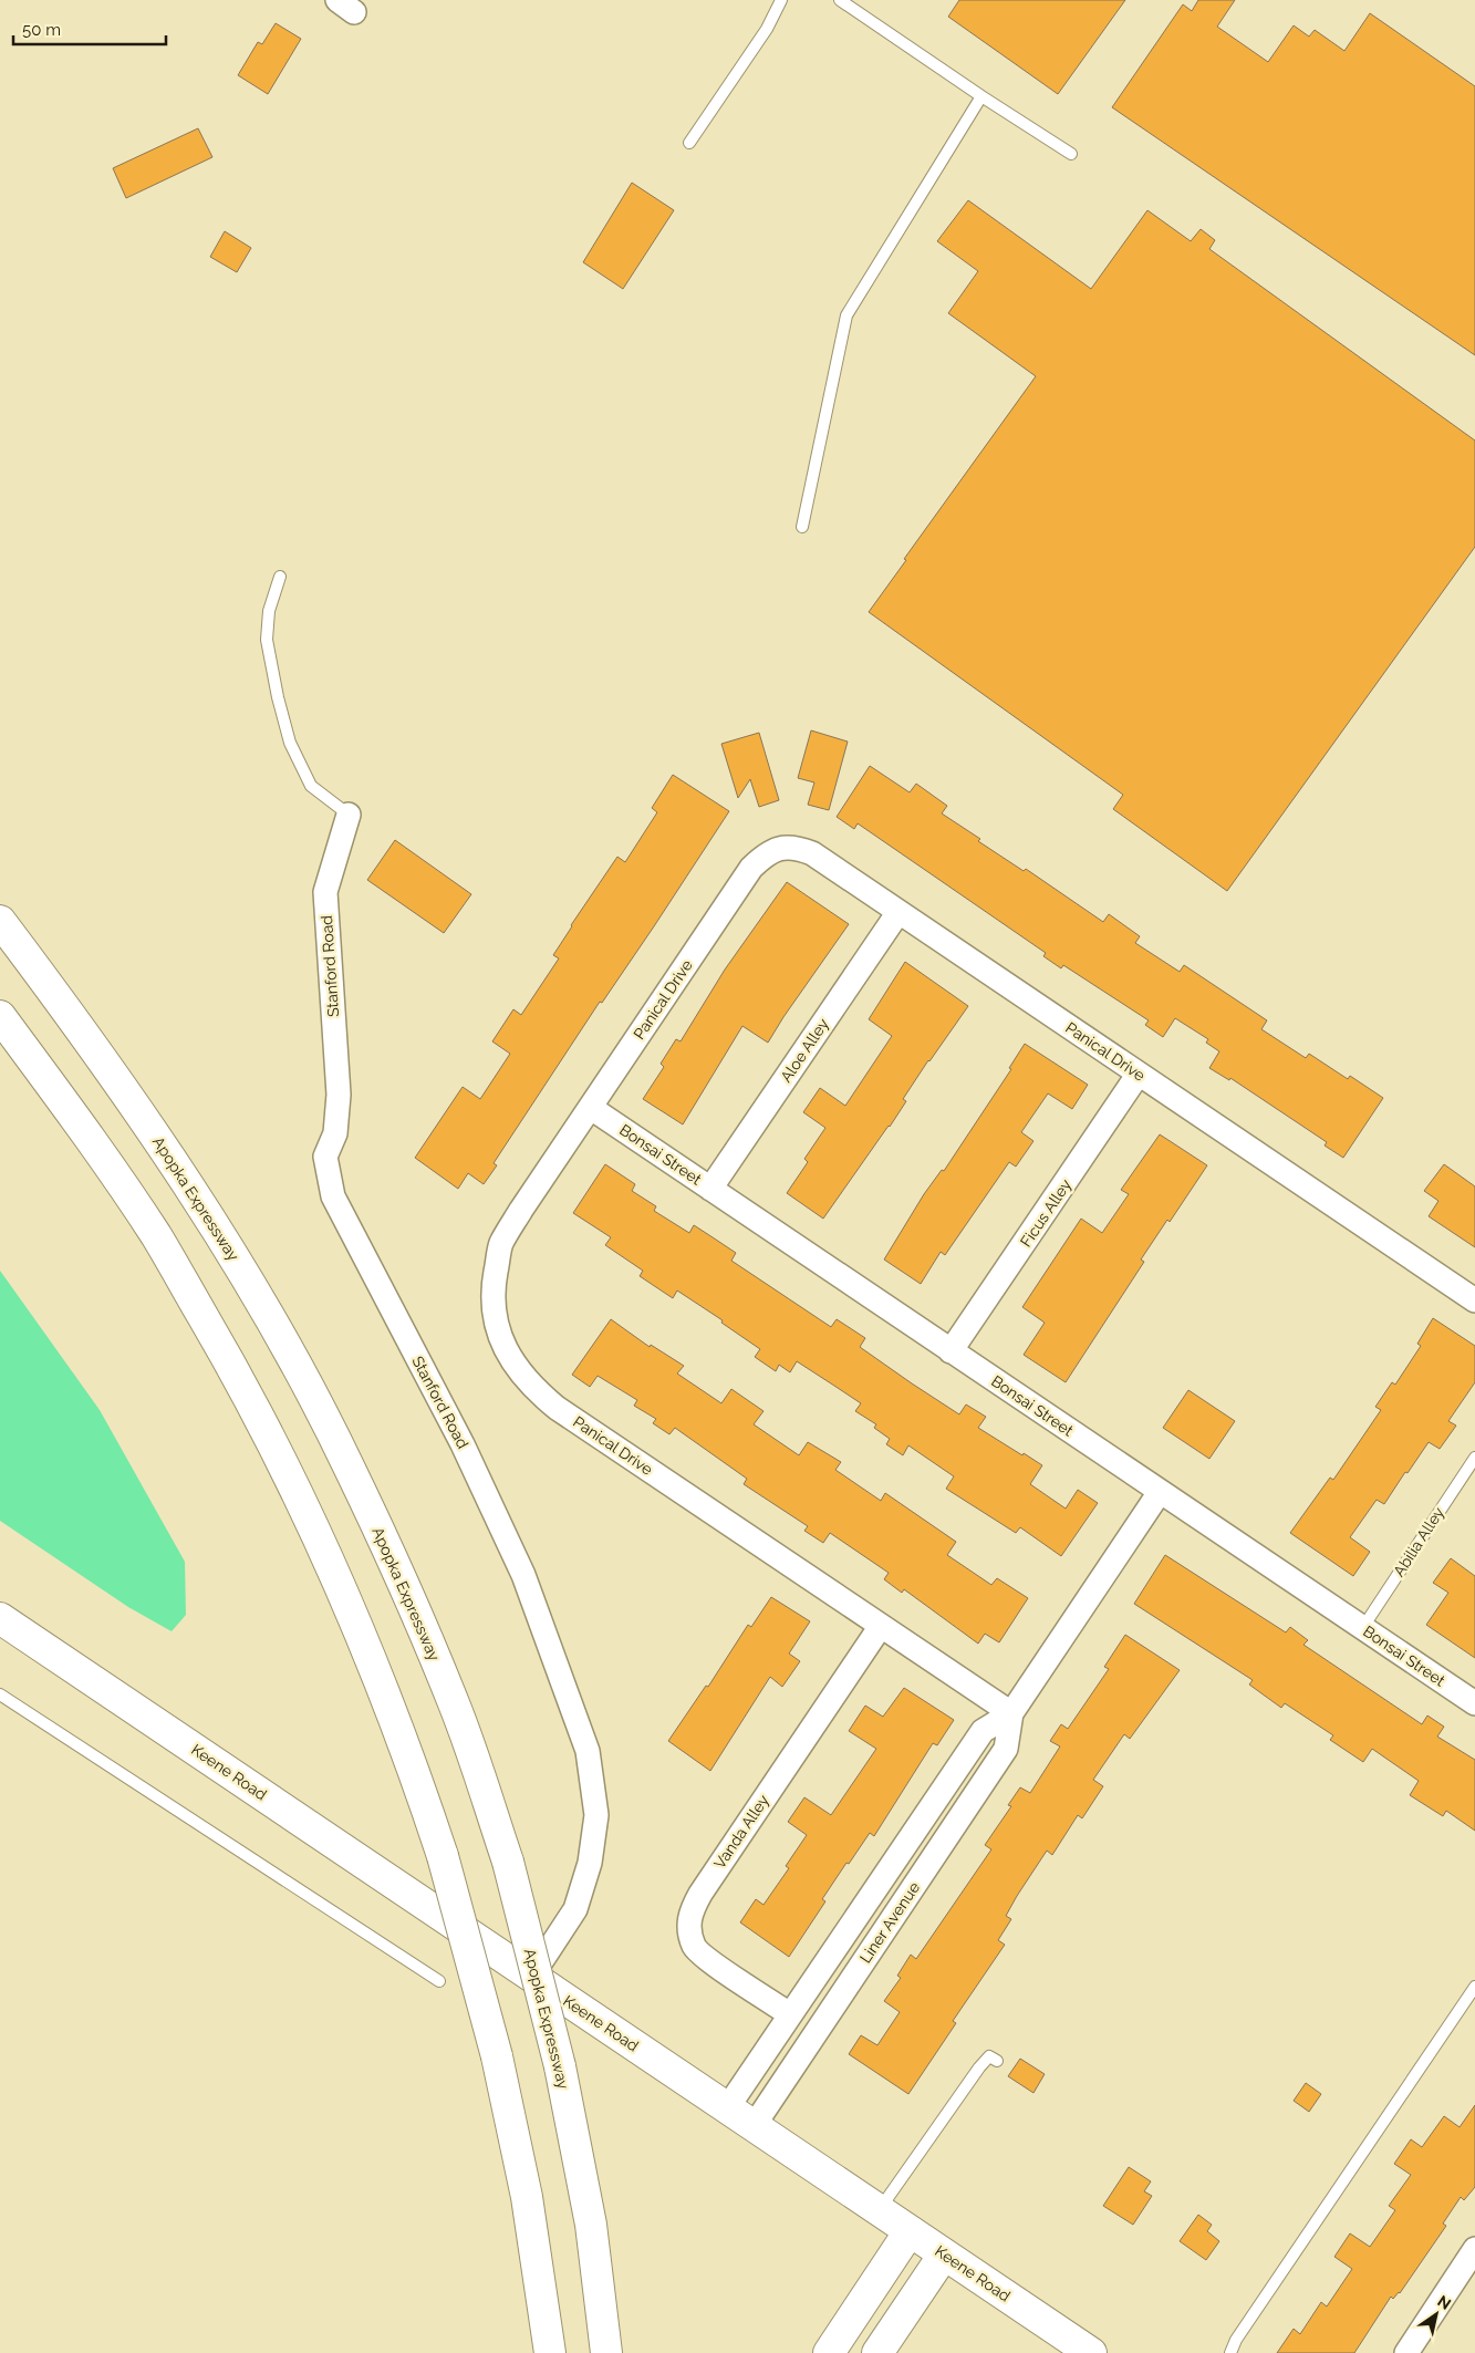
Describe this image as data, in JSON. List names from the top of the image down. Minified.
{"streets":{"main road":["Apopka Expressway","Keene Road"],"street":["Stanford Road","Panical Drive","Aloe Alley","Bonsai Street","Ficus Alley","Vanda Alley","Liner Avenue"],"lane":["Abilia Alley"]},"crossings":[["Stanford Road","Keene Road"],["Panical Drive","Aloe Alley"],["Panical Drive","Bonsai Street"],["Panical Drive","Ficus Alley"],["Panical Drive","Vanda Alley"],["Panical Drive","Liner Avenue"],["Aloe Alley","Bonsai Street"],["Bonsai Street","Ficus Alley"],["Bonsai Street","Abilia Alley"],["Bonsai Street","Liner Avenue"],["Keene Road","Liner Avenue"],["Vanda Alley","Liner Avenue"]],"scale_bar":"50 m","north":"top right"}
